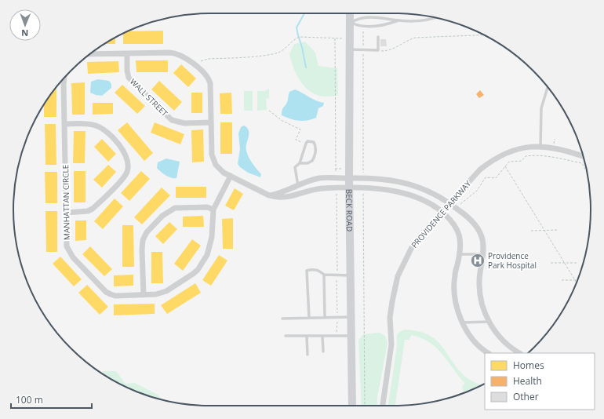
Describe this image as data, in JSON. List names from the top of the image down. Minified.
{"streets":{"main road":["BECK ROAD"],"street":["WALL STREET","MANHATTAN CIRCLE","PROVIDENCE PARKWAY"]},"places":{"hospital":["Providence Park Hospital"]},"legend":["Homes","Health","Other"],"scale_bar":"100 m","north":"bottom"}
